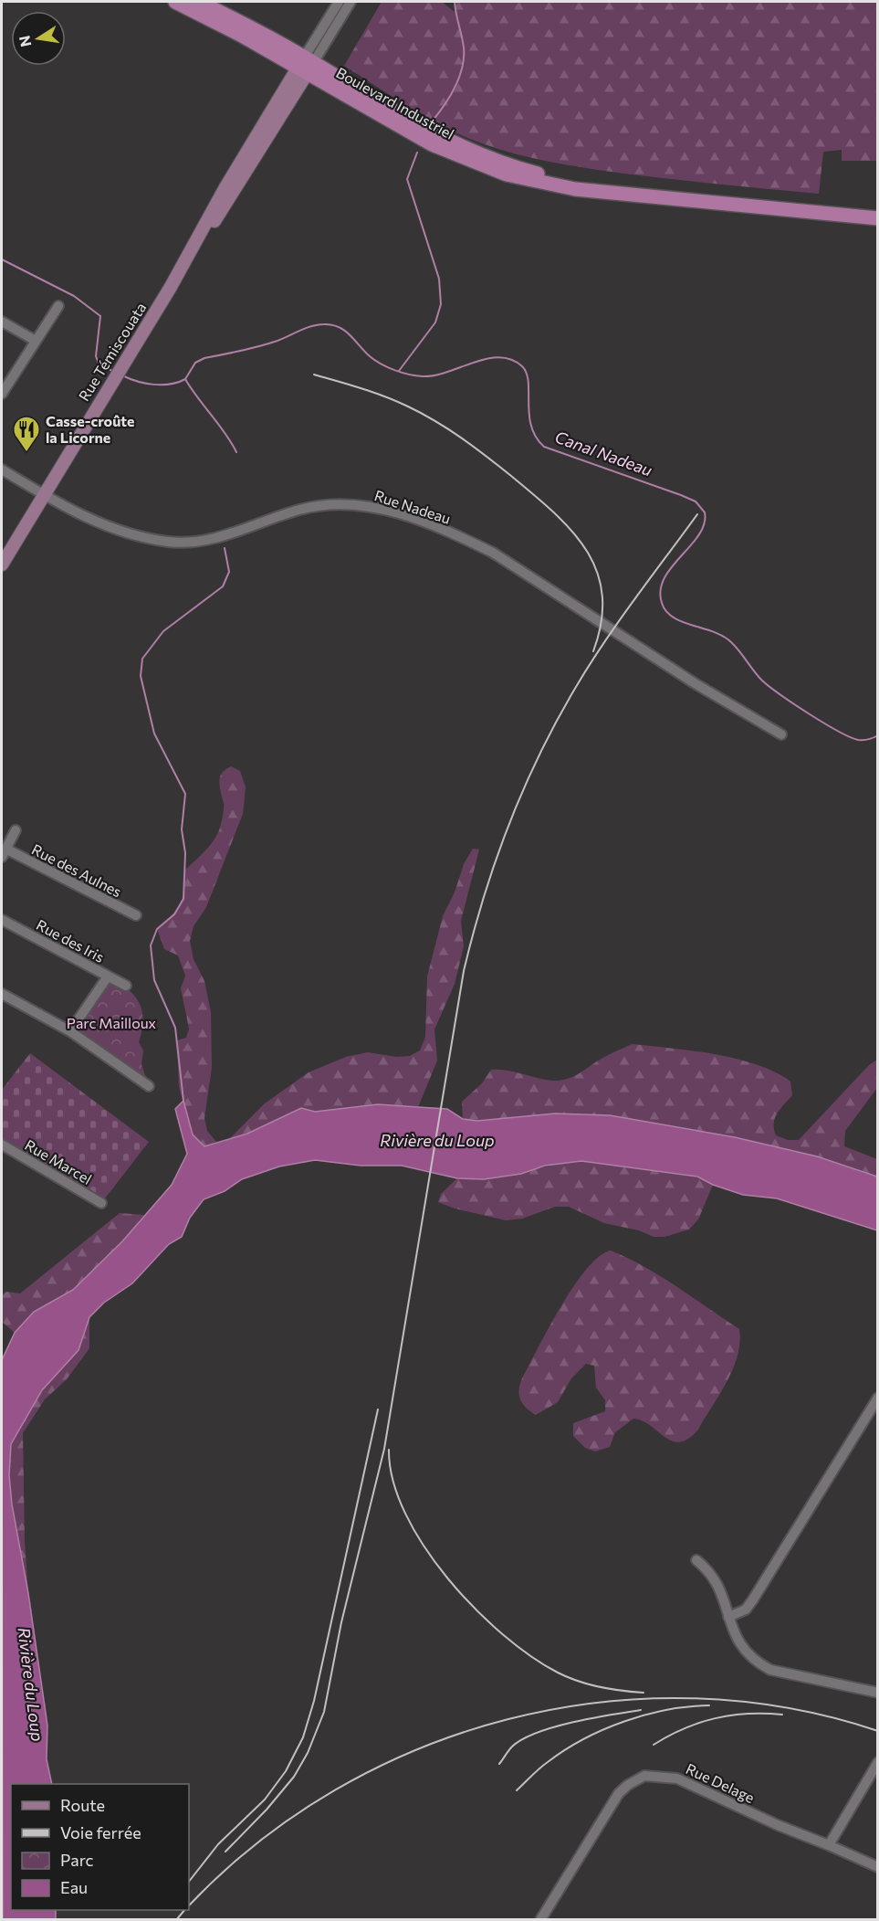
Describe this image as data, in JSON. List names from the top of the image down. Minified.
{"streets":{"highway":["Boulevard Industriel"],"main road":["Rue Témiscouata"],"street":["Rue Nadeau","Rue des Aulnes","Rue des Iris","Rue Marcel","Rue Delage"]},"crossings":[["Boulevard Industriel","Rue Témiscouata"],["Rue Témiscouata","Rue Nadeau"]],"water":["Canal Nadeau","Rivière du Loup"],"parks":["Parc Mailloux"],"places":{"restaurant":["Casse-croûte la Licorne"]},"legend":["Route","Voie ferrée","Parc","Eau"],"north":"left"}
